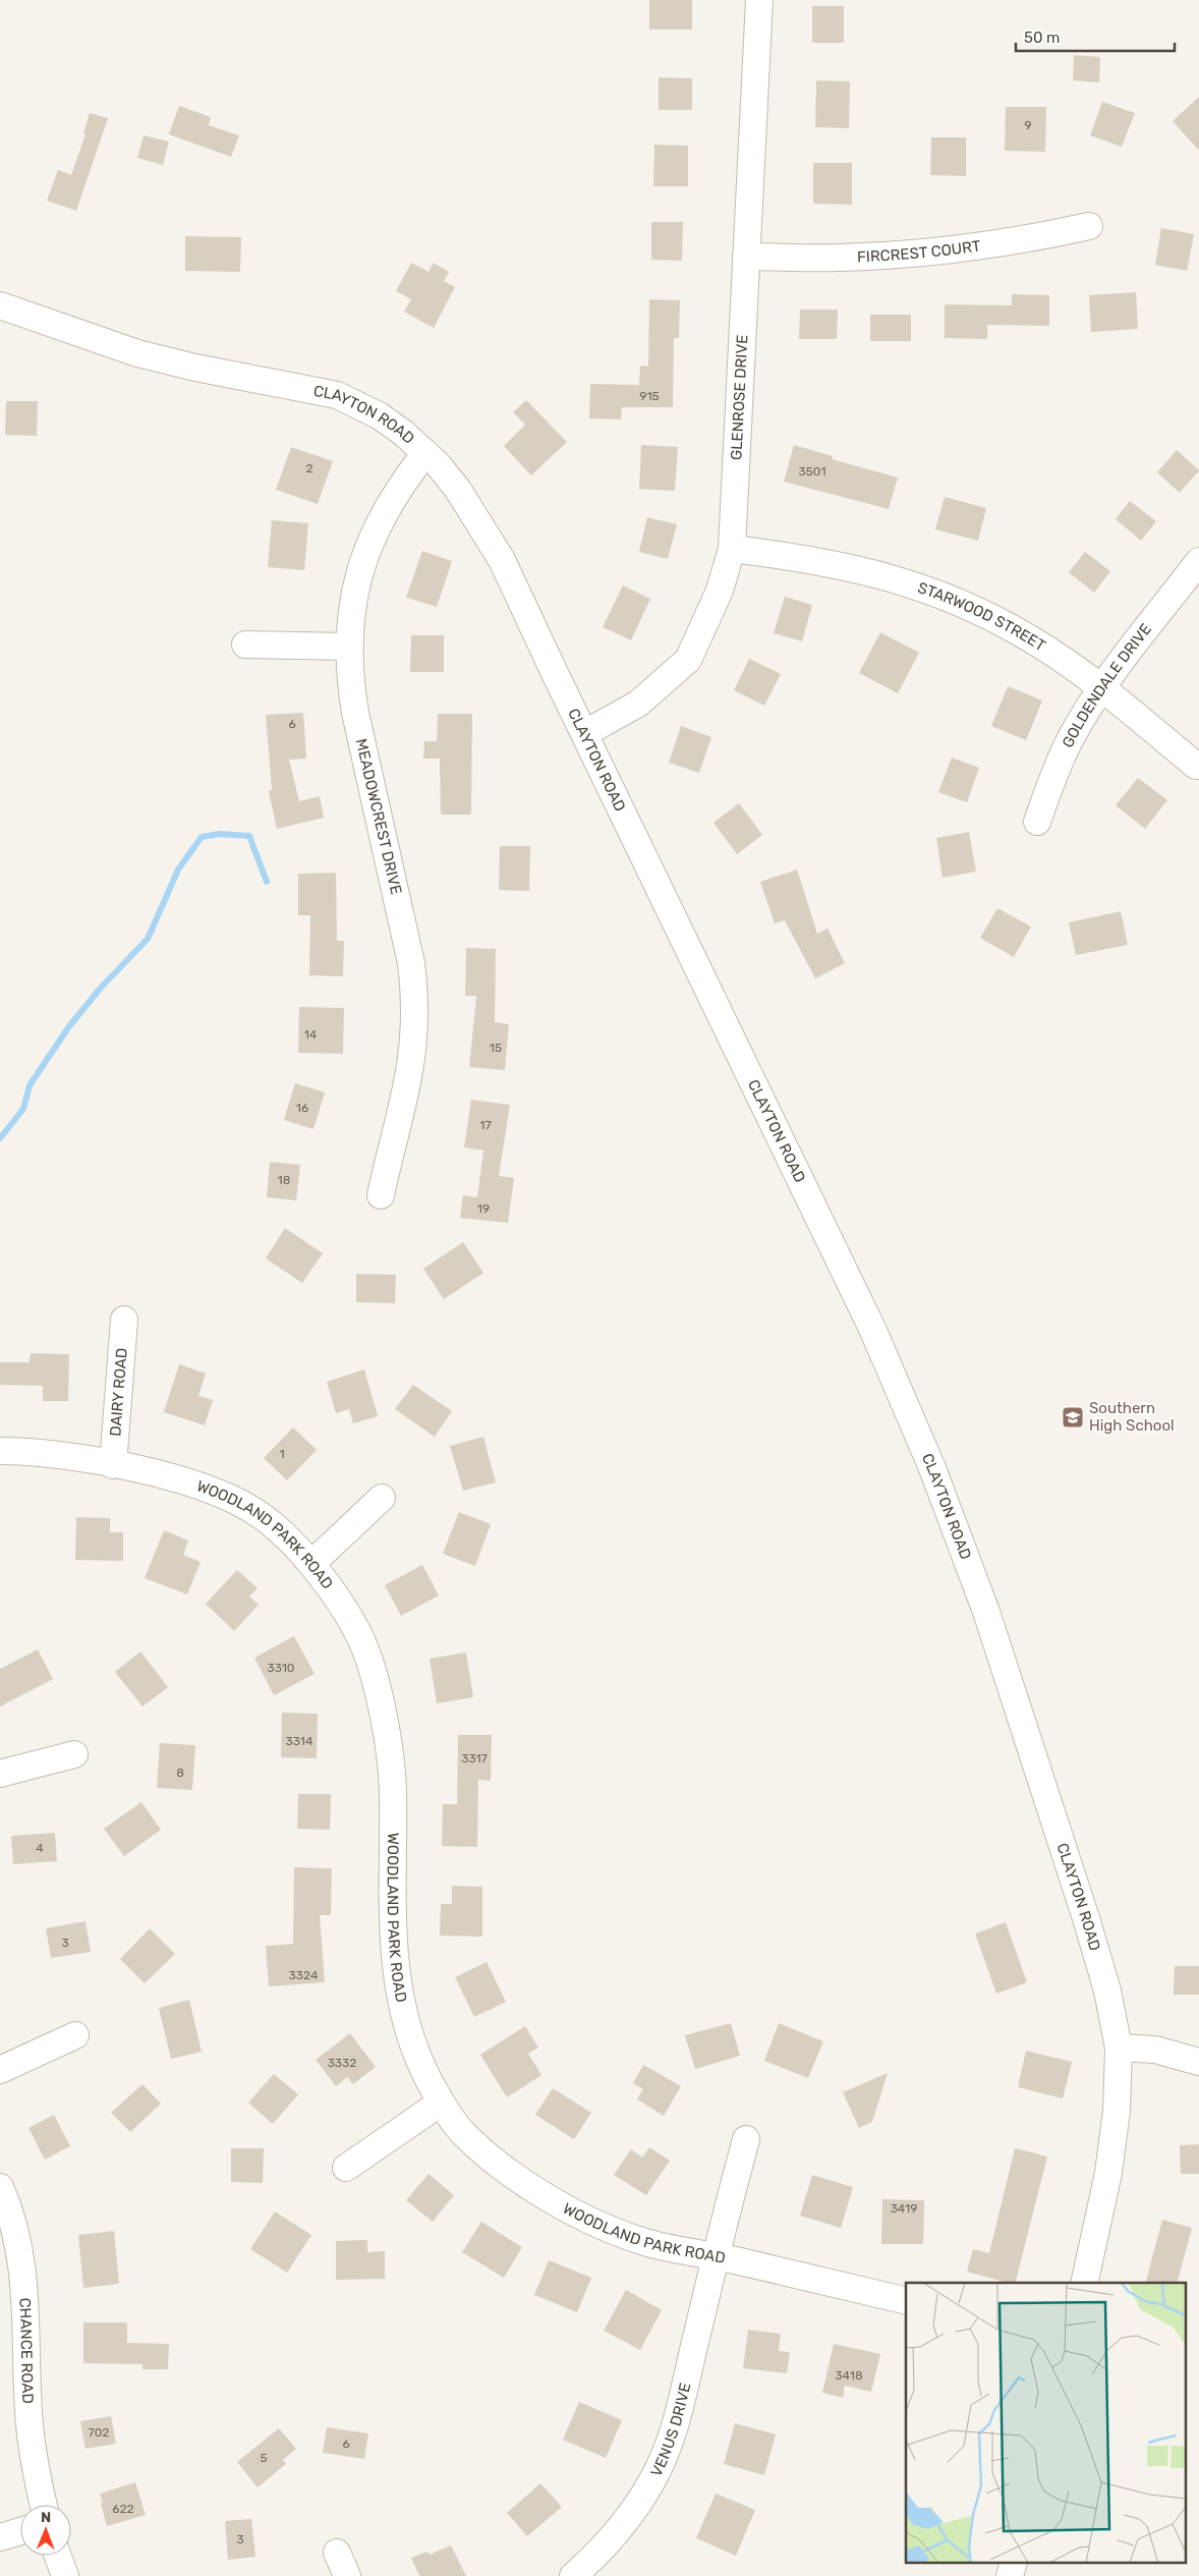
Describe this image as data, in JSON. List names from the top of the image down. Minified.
{"streets":{"street":["FIRCREST COURT","GLENROSE DRIVE","CLAYTON ROAD","STARWOOD STREET","GOLDENDALE DRIVE","MEADOWCREST DRIVE","DAIRY ROAD","WOODLAND PARK ROAD","CHANCE ROAD","VENUS DRIVE"]},"crossings":[["FIRCREST COURT","GLENROSE DRIVE"],["GLENROSE DRIVE","CLAYTON ROAD"],["GLENROSE DRIVE","STARWOOD STREET"],["CLAYTON ROAD","MEADOWCREST DRIVE"],["STARWOOD STREET","GOLDENDALE DRIVE"],["DAIRY ROAD","WOODLAND PARK ROAD"],["WOODLAND PARK ROAD","VENUS DRIVE"]],"places":{"school or university":["Southern High School"]},"house_numbers":["9","915","2","3501","6","14","15","16","17","18","19","1","3310","3314","3317","8","4","3","3324","3332","3419","3418","702","6","5","622","3"],"scale_bar":"50 m","north":"top"}
